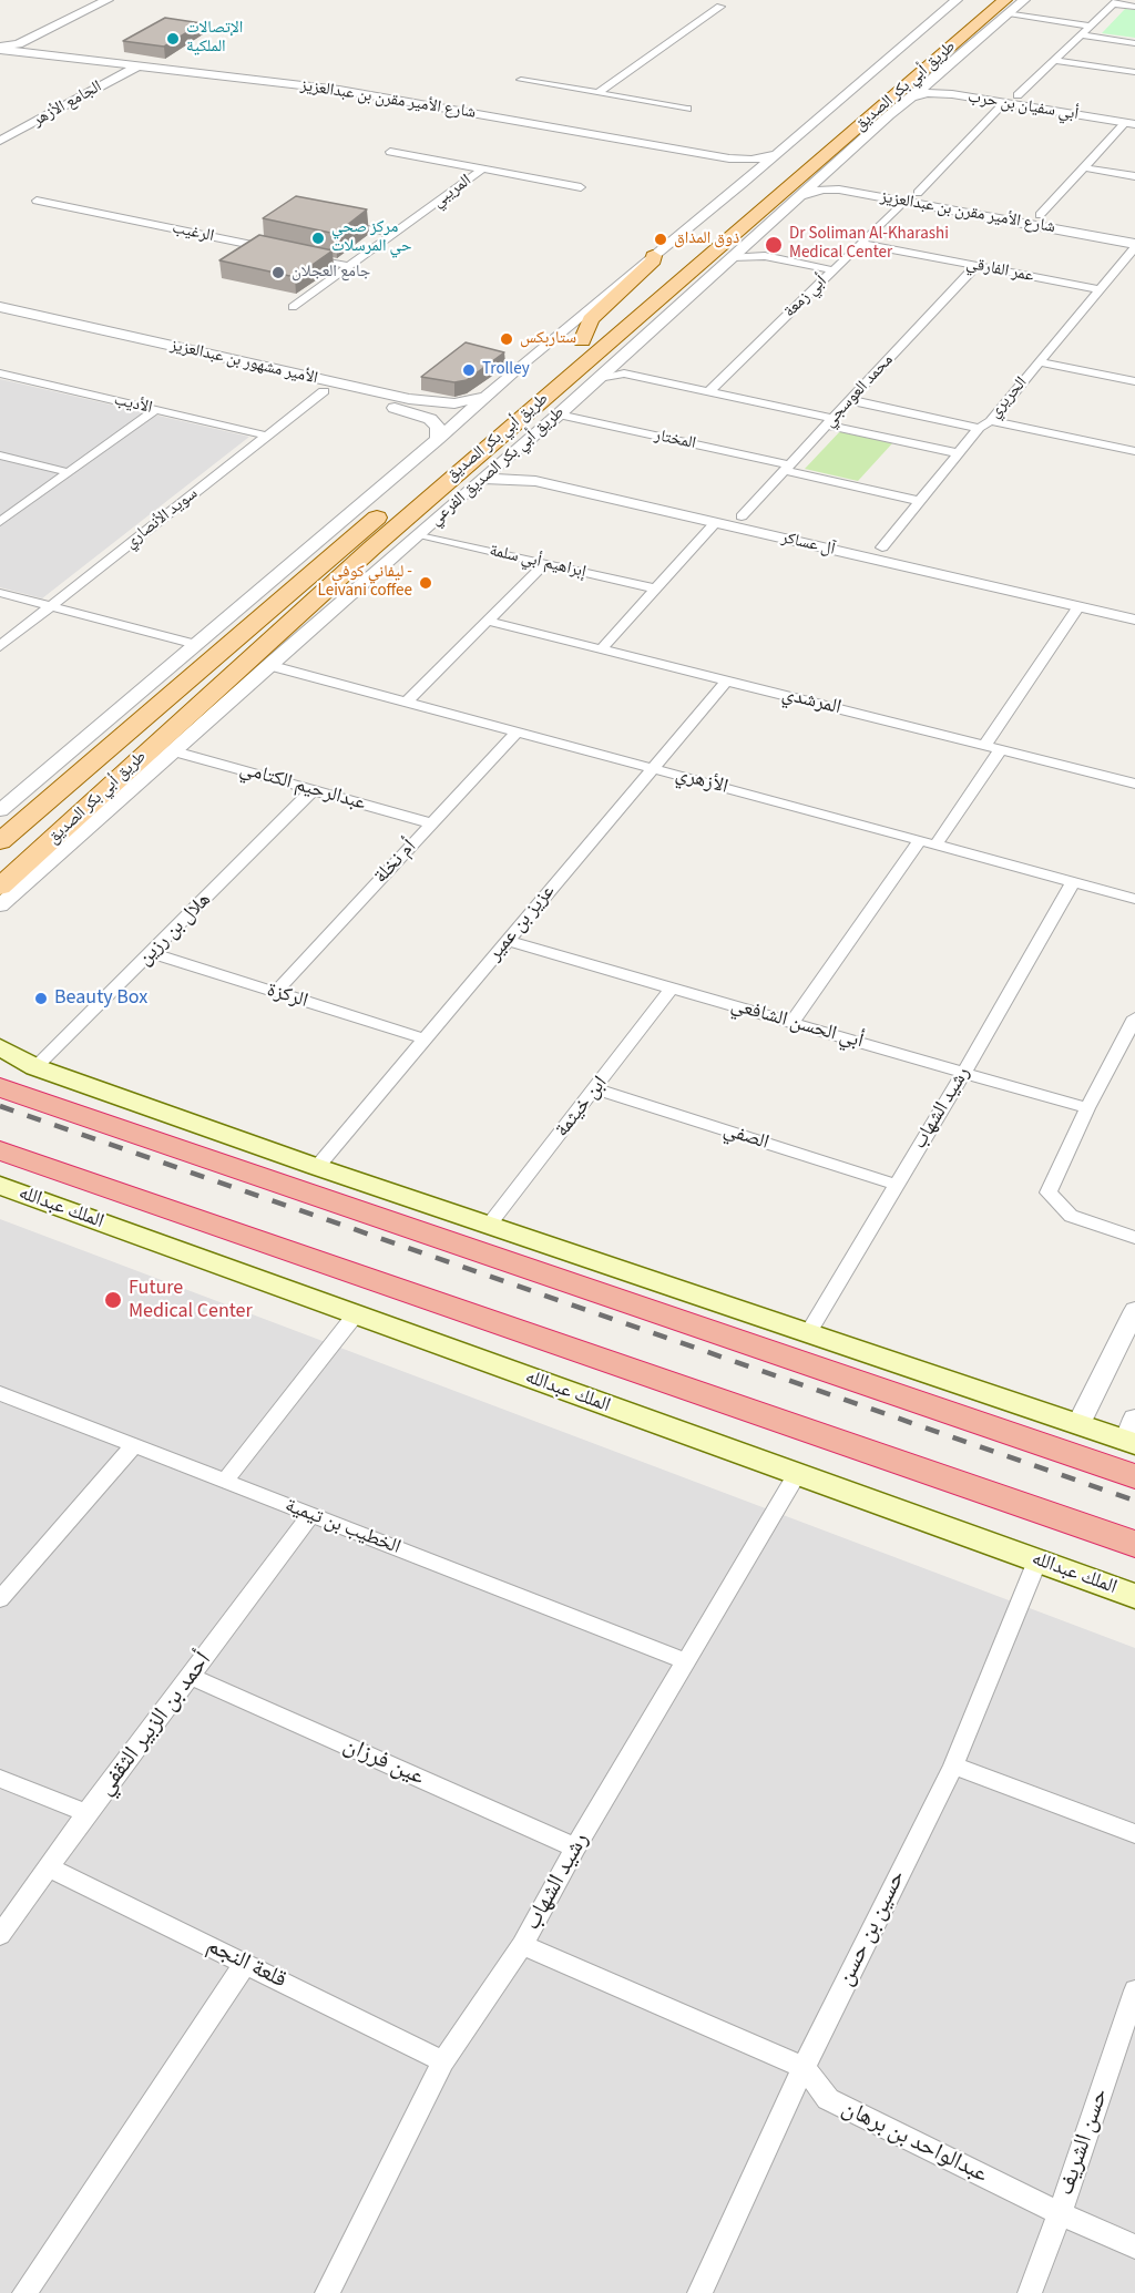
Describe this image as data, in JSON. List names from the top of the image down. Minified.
{"streets":{"highway":["الملك عبدالله"],"main road":["طريق أبي بكر الصديق"],"street":["شارع الأمير مقرن بن عبدالعزيز","الجامع الأزهر","أبي سفيان بن حرب","المريبي","الرغيب","عمر الفارقي","أبي زمعة","الأمير مشهور بن عبدالعزيز","محمد العوسجي","الحريري","الأديب","المختار","طريق أبي بكر الصديق الفرعي","سويد الأنصاري","آل عساكر","إبراهيم أبي سلمة","المرشدي","الأزهري","عبدالرحيم الكتامي","أم نخلة","عزيز بن عمير","هلال بن رزين","الركزة","أبي الحسن الشافعي","ابن خيثمة","رشيد الشهاب","الصفي","الخطيب بن تيمية","أحمد بن الزبير الثقفي","عين فرزان","حسين بن حسن","قلعة النجم","عبدالواحد بن برهان","حسن الشريف"]},"crossings":[["طريق أبي بكر الصديق","طريق أبي بكر الصديق الفرعي"],["شارع الأمير مقرن بن عبدالعزيز","الجامع الأزهر"],["شارع الأمير مقرن بن عبدالعزيز","أبي زمعة"],["شارع الأمير مقرن بن عبدالعزيز","الحريري"],["شارع الأمير مقرن بن عبدالعزيز","طريق أبي بكر الصديق الفرعي"],["أبي سفيان بن حرب","طريق أبي بكر الصديق الفرعي"],["عمر الفارقي","أبي زمعة"],["عمر الفارقي","محمد العوسجي"],["عمر الفارقي","الحريري"],["الأمير مشهور بن عبدالعزيز","سويد الأنصاري"],["محمد العوسجي","المختار"],["محمد العوسجي","آل عساكر"],["الحريري","المختار"],["الحريري","آل عساكر"],["الأديب","سويد الأنصاري"],["المختار","طريق أبي بكر الصديق الفرعي"],["طريق أبي بكر الصديق الفرعي","آل عساكر"],["طريق أبي بكر الصديق الفرعي","إبراهيم أبي سلمة"],["طريق أبي بكر الصديق الفرعي","الأزهري"],["طريق أبي بكر الصديق الفرعي","عبدالرحيم الكتامي"],["المرشدي","عزيز بن عمير"],["الأزهري","أم نخلة"],["الأزهري","عزيز بن عمير"],["الأزهري","رشيد الشهاب"],["عبدالرحيم الكتامي","أم نخلة"],["عبدالرحيم الكتامي","هلال بن رزين"],["أم نخلة","الركزة"],["عزيز بن عمير","الركزة"],["عزيز بن عمير","أبي الحسن الشافعي"],["هلال بن رزين","الركزة"],["أبي الحسن الشافعي","ابن خيثمة"],["أبي الحسن الشافعي","رشيد الشهاب"],["ابن خيثمة","الصفي"],["رشيد الشهاب","الصفي"],["رشيد الشهاب","الملك عبدالله"],["رشيد الشهاب","الخطيب بن تيمية"],["رشيد الشهاب","عين فرزان"],["رشيد الشهاب","قلعة النجم"],["رشيد الشهاب","عبدالواحد بن برهان"],["الملك عبدالله","حسين بن حسن"],["الخطيب بن تيمية","أحمد بن الزبير الثقفي"],["أحمد بن الزبير الثقفي","عين فرزان"],["أحمد بن الزبير الثقفي","قلعة النجم"],["حسين بن حسن","عبدالواحد بن برهان"],["عبدالواحد بن برهان","حسن الشريف"]],"places":["الإتصالات الملكية","مركز صحي حي المرسلات","ذوق المذاق","Dr Soliman Al-Kharashi Medical Center","جامع العجلان","ستاربكس","Trolley","ليفاني كوفي - Leivani coffee","Beauty Box","Future Medical Center"]}
